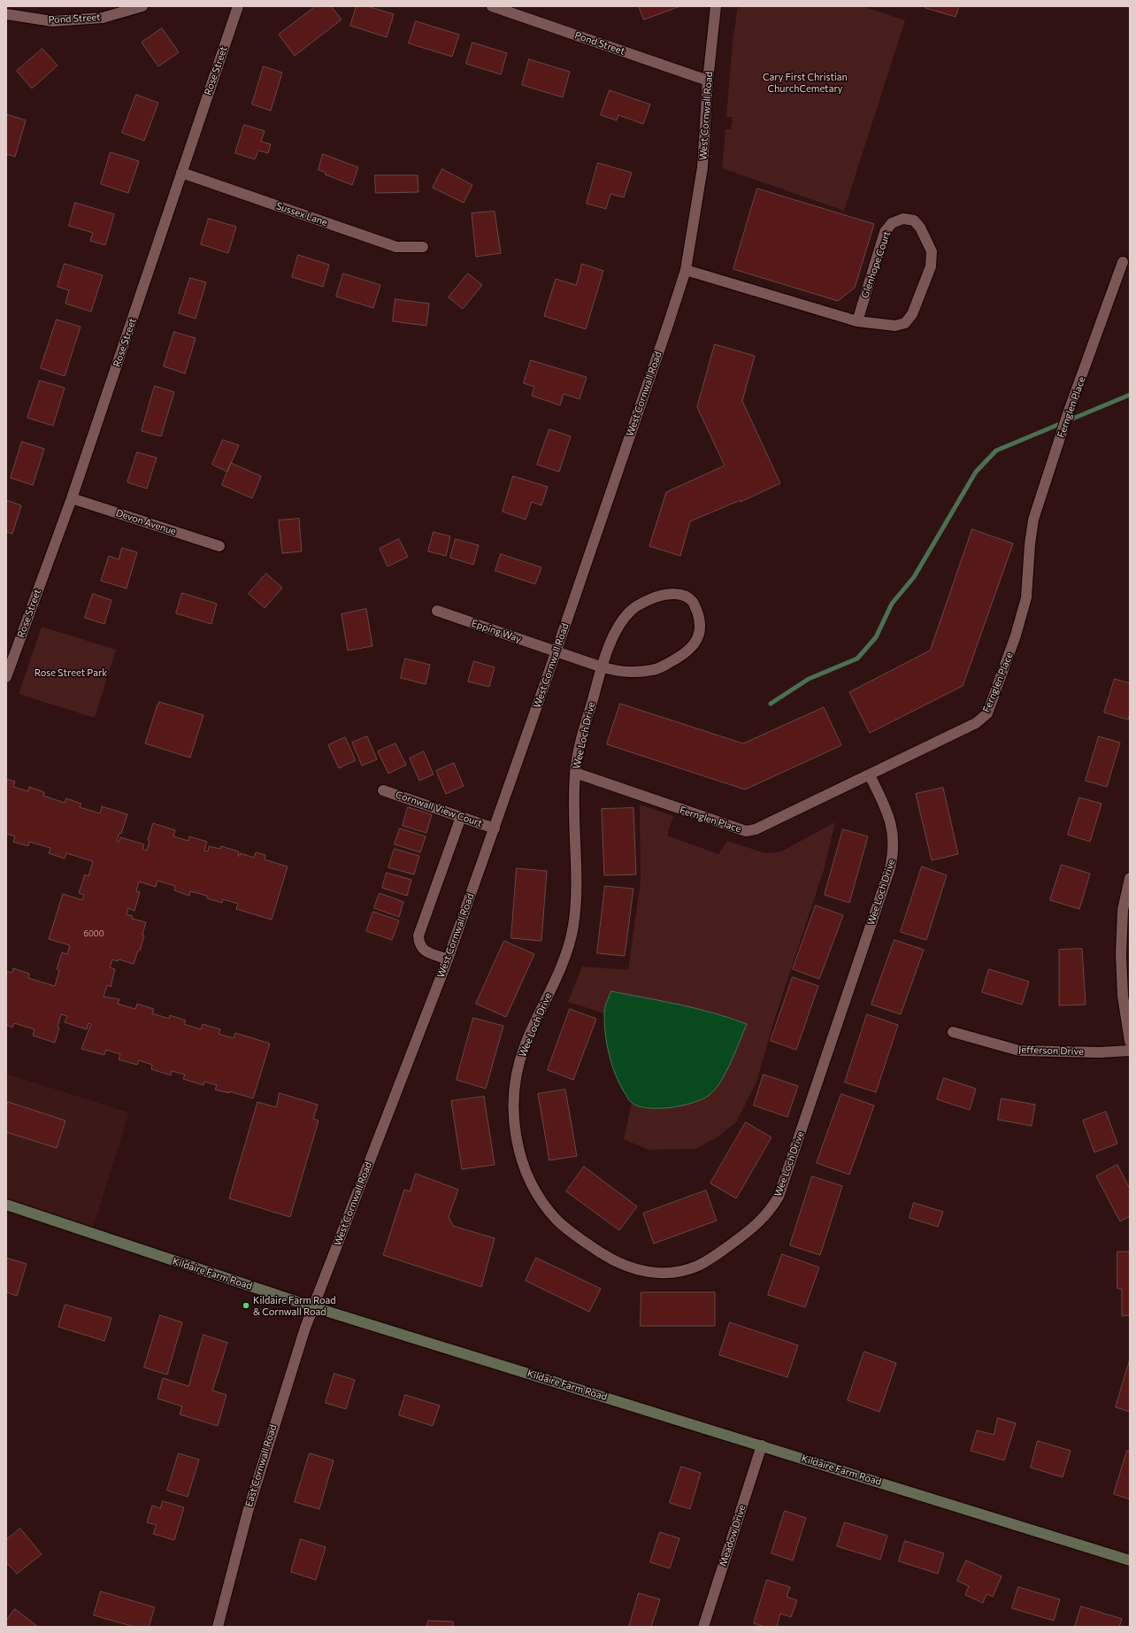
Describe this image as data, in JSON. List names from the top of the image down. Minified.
{"streets":{"main road":["Kildaire Farm Road"],"street":["Pond Street","Rose Street","West Cornwall Road","Sussex Lane","Glenhope Court","Fernglen Place","Devon Avenue","Epping Way","Wee Loch Drive","Cornwall View Court","Jefferson Drive","East Cornwall Road","Meadow Drive"]},"crossings":[["Pond Street","West Cornwall Road"],["Rose Street","Sussex Lane"],["Rose Street","Devon Avenue"],["West Cornwall Road","Glenhope Court"],["West Cornwall Road","Epping Way"],["West Cornwall Road","Cornwall View Court"],["West Cornwall Road","Kildaire Farm Road"],["West Cornwall Road","East Cornwall Road"],["Fernglen Place","Wee Loch Drive"],["Epping Way","Wee Loch Drive"],["Kildaire Farm Road","East Cornwall Road"],["Kildaire Farm Road","Meadow Drive"]],"parks":["Cary First Christian ChurchCemetary","Rose Street Park"],"places":["Kildaire Farm Road & Cornwall Road"],"house_numbers":["6000"]}
